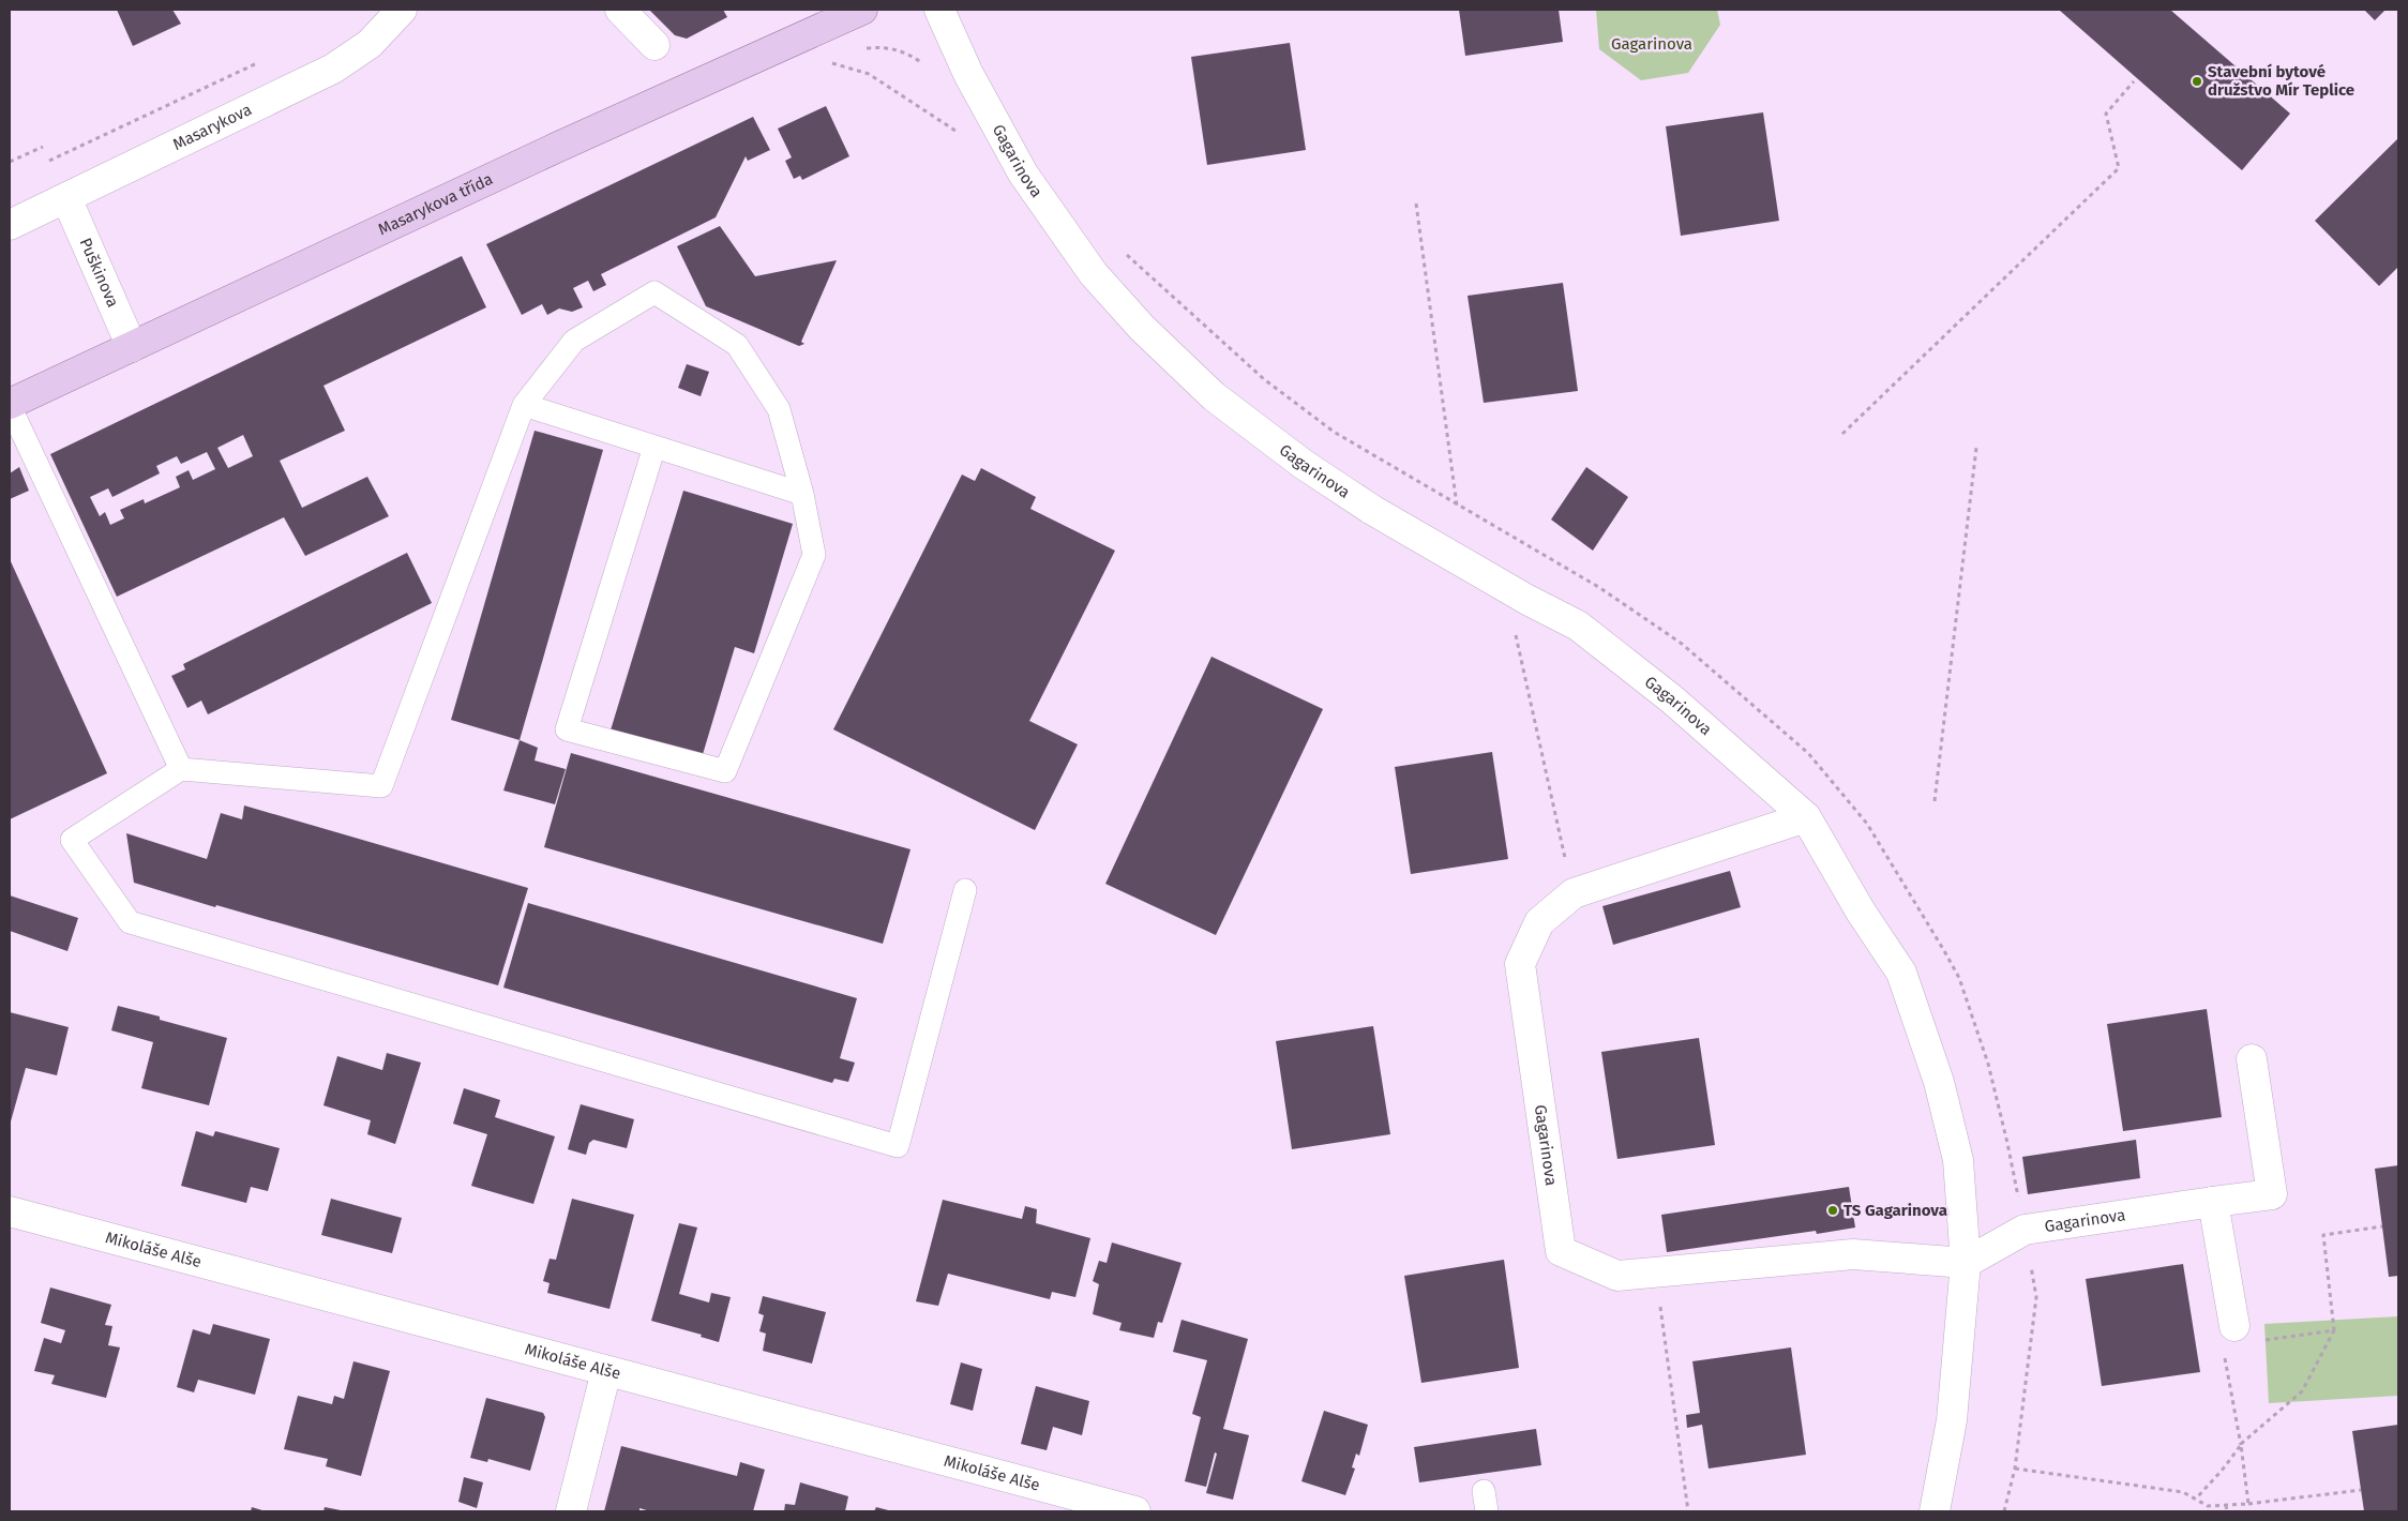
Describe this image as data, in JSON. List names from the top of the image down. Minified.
{"streets":{"main road":["Masarykova třída"],"street":["Masarykova","Gagarinova","Puškinova","Mikoláše Alše"]},"crossings":[["Masarykova","Puškinova"],["Masarykova třída","Puškinova"]],"parks":["Gagarinova"],"places":["Stavební bytové družstvo Mír Teplice","TS Gagarinova"]}
